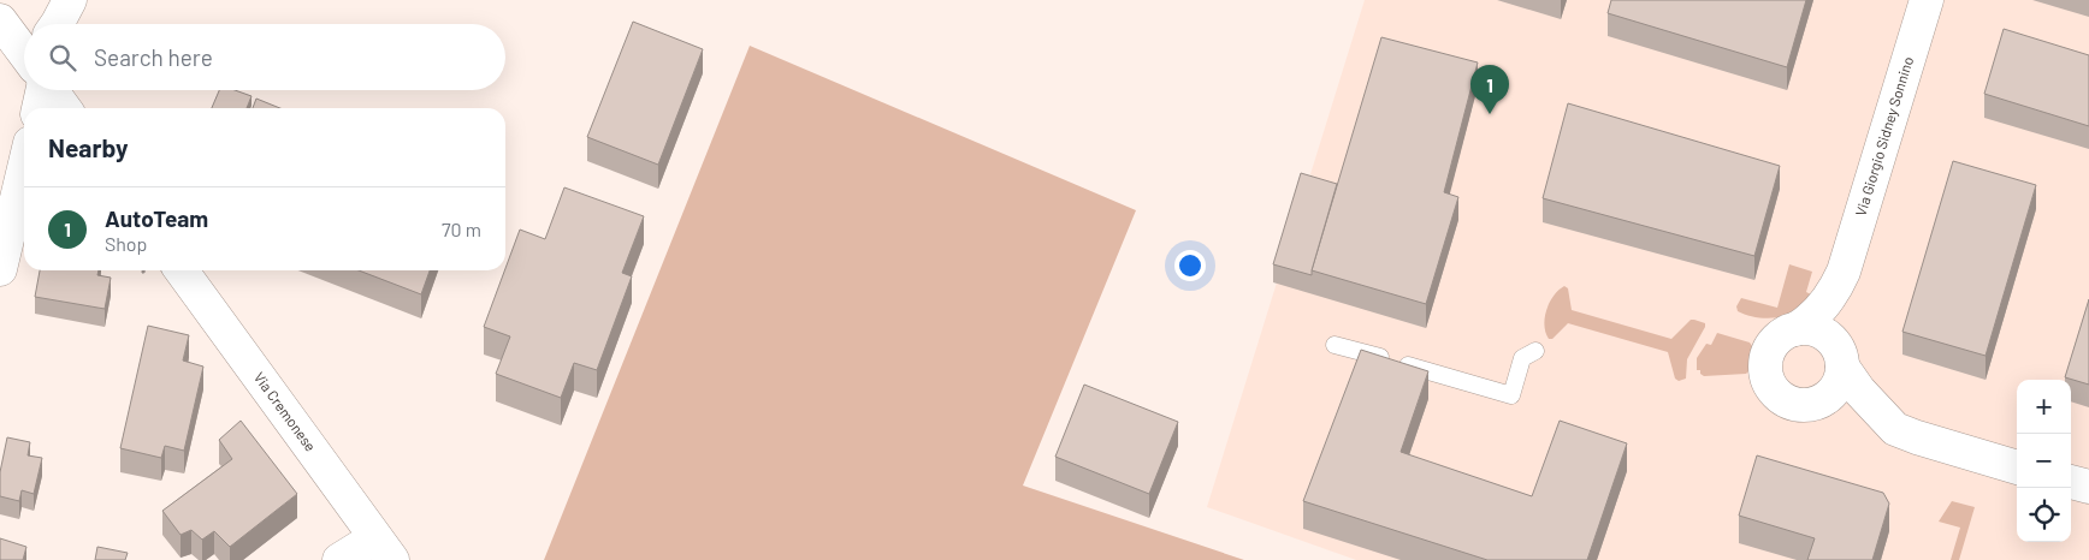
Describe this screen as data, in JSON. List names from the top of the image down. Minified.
{"streets":{"street":["Via Giorgio Sidney Sonnino","Via Cremonese"]},"page":{"search":"Search here","pins":"1","heading":"Nearby","list":[{"mark":"1","name":"AutoTeam","note":"Shop","value":"70 m"}],"map_buttons":["+","−"]}}
